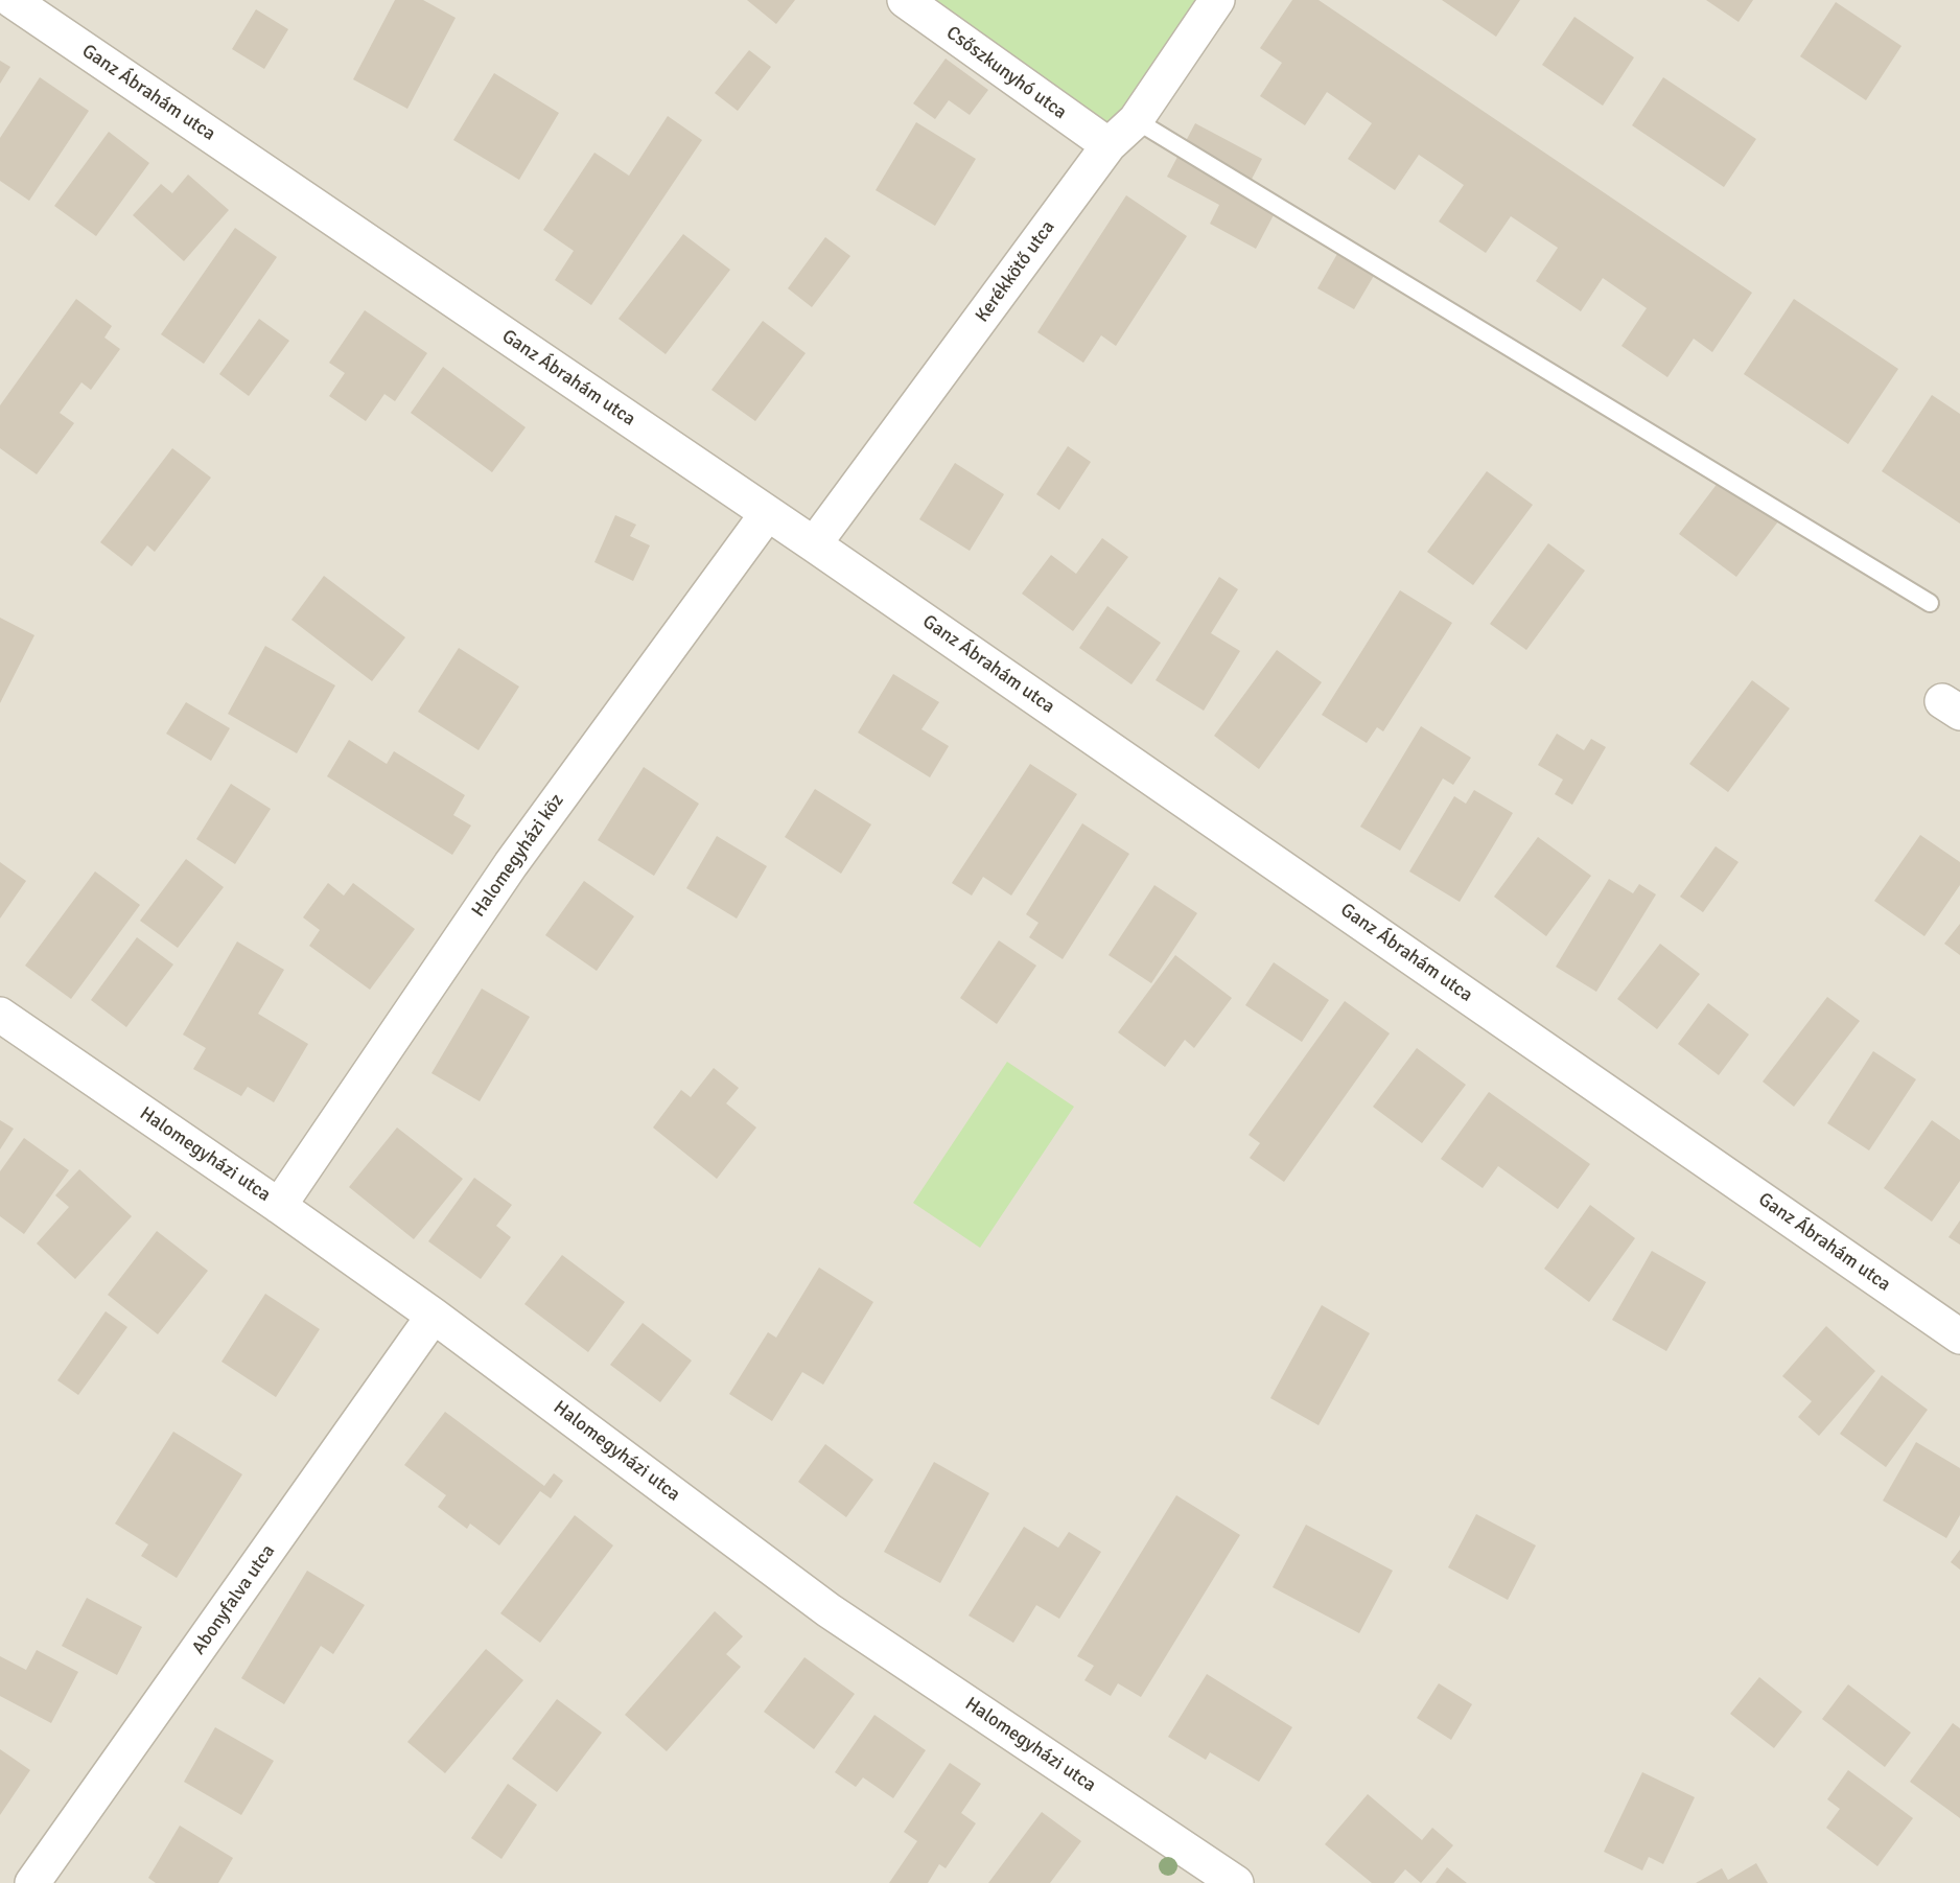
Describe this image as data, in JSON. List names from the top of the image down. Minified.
{"streets":{"street":["Csőszkunyhó utca","Ganz Ábrahám utca","Kerékkötő utca","Halomegyházi köz","Halomegyházi utca","Abonyfalva utca"]},"crossings":[["Csőszkunyhó utca","Kerékkötő utca"],["Ganz Ábrahám utca","Kerékkötő utca"],["Ganz Ábrahám utca","Halomegyházi köz"],["Halomegyházi köz","Halomegyházi utca"],["Halomegyházi utca","Abonyfalva utca"]]}
